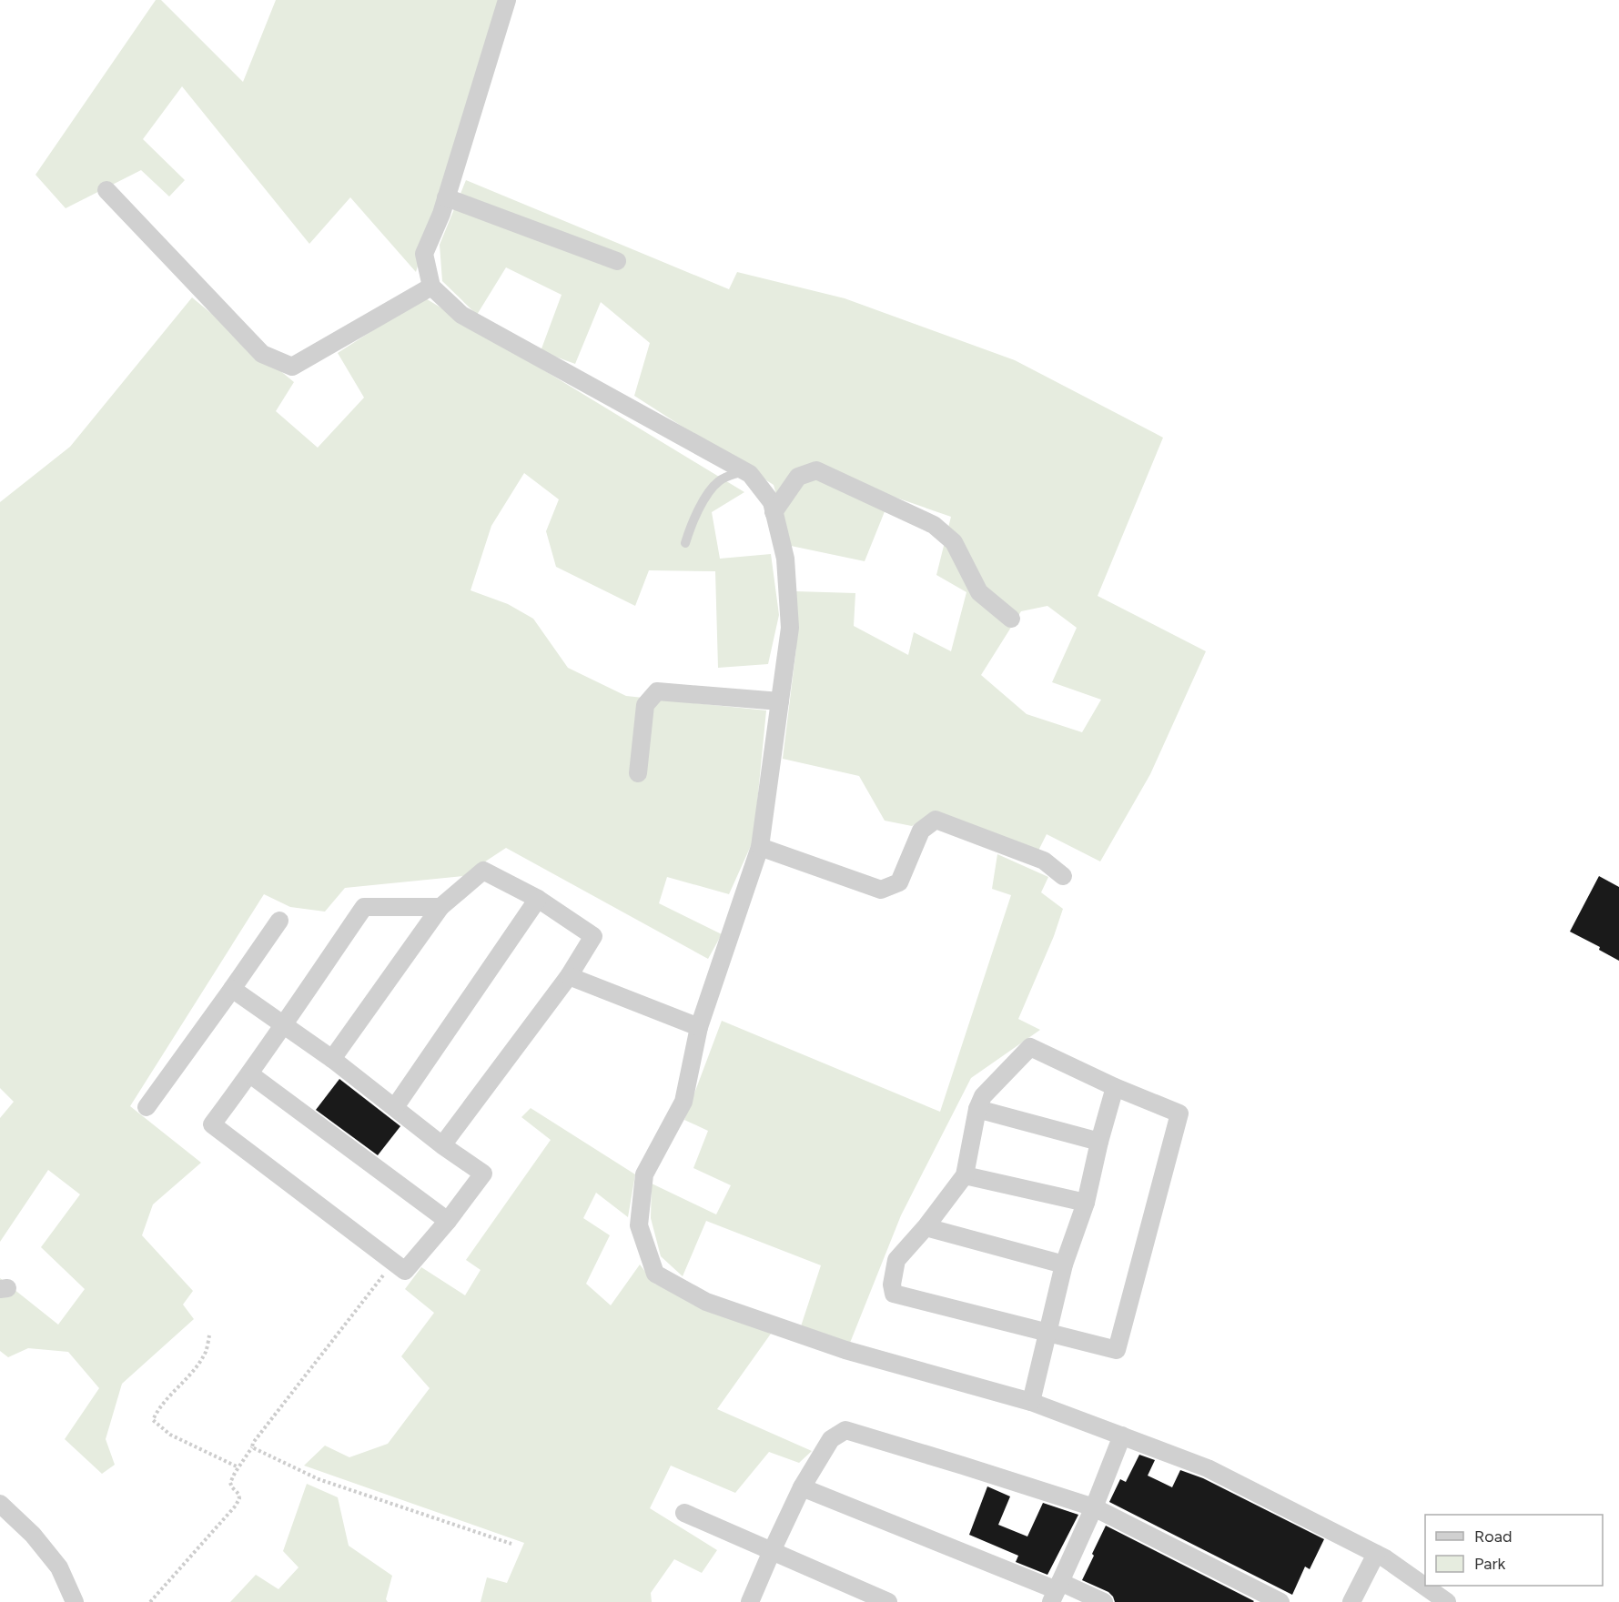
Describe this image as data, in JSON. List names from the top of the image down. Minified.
{"legend":["Road","Park"]}
